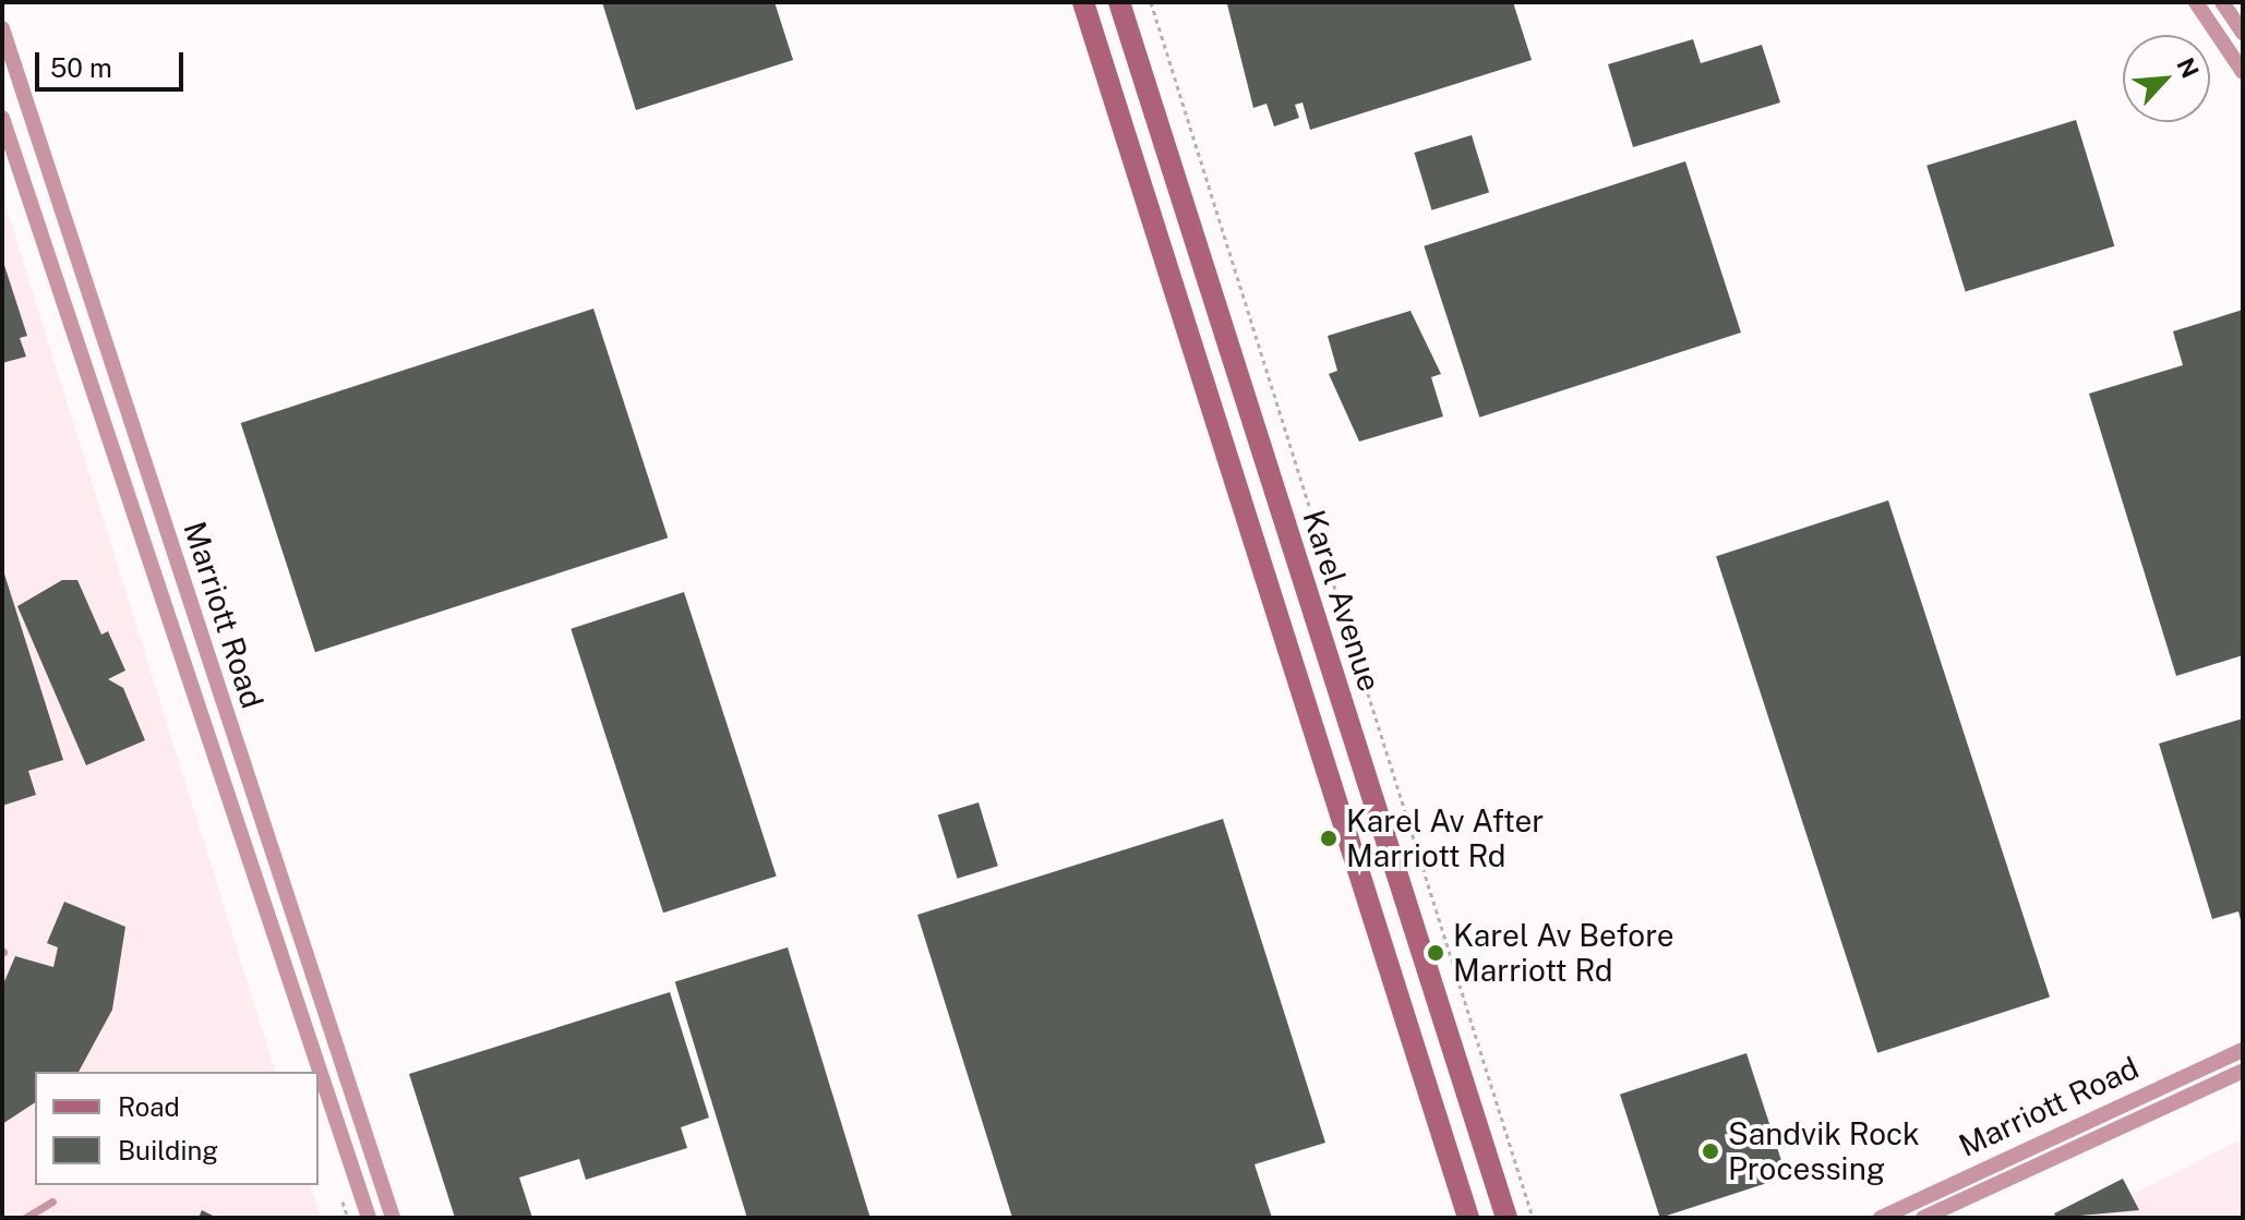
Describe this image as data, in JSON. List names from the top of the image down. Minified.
{"streets":{"main road":["Karel Avenue"],"street":["Marriott Road"]},"places":["Karel Av After Marriott Rd","Karel Av Before Marriott Rd","Sandvik Rock Processing"],"legend":["Road","Building"],"scale_bar":"50 m","north":"top right"}
